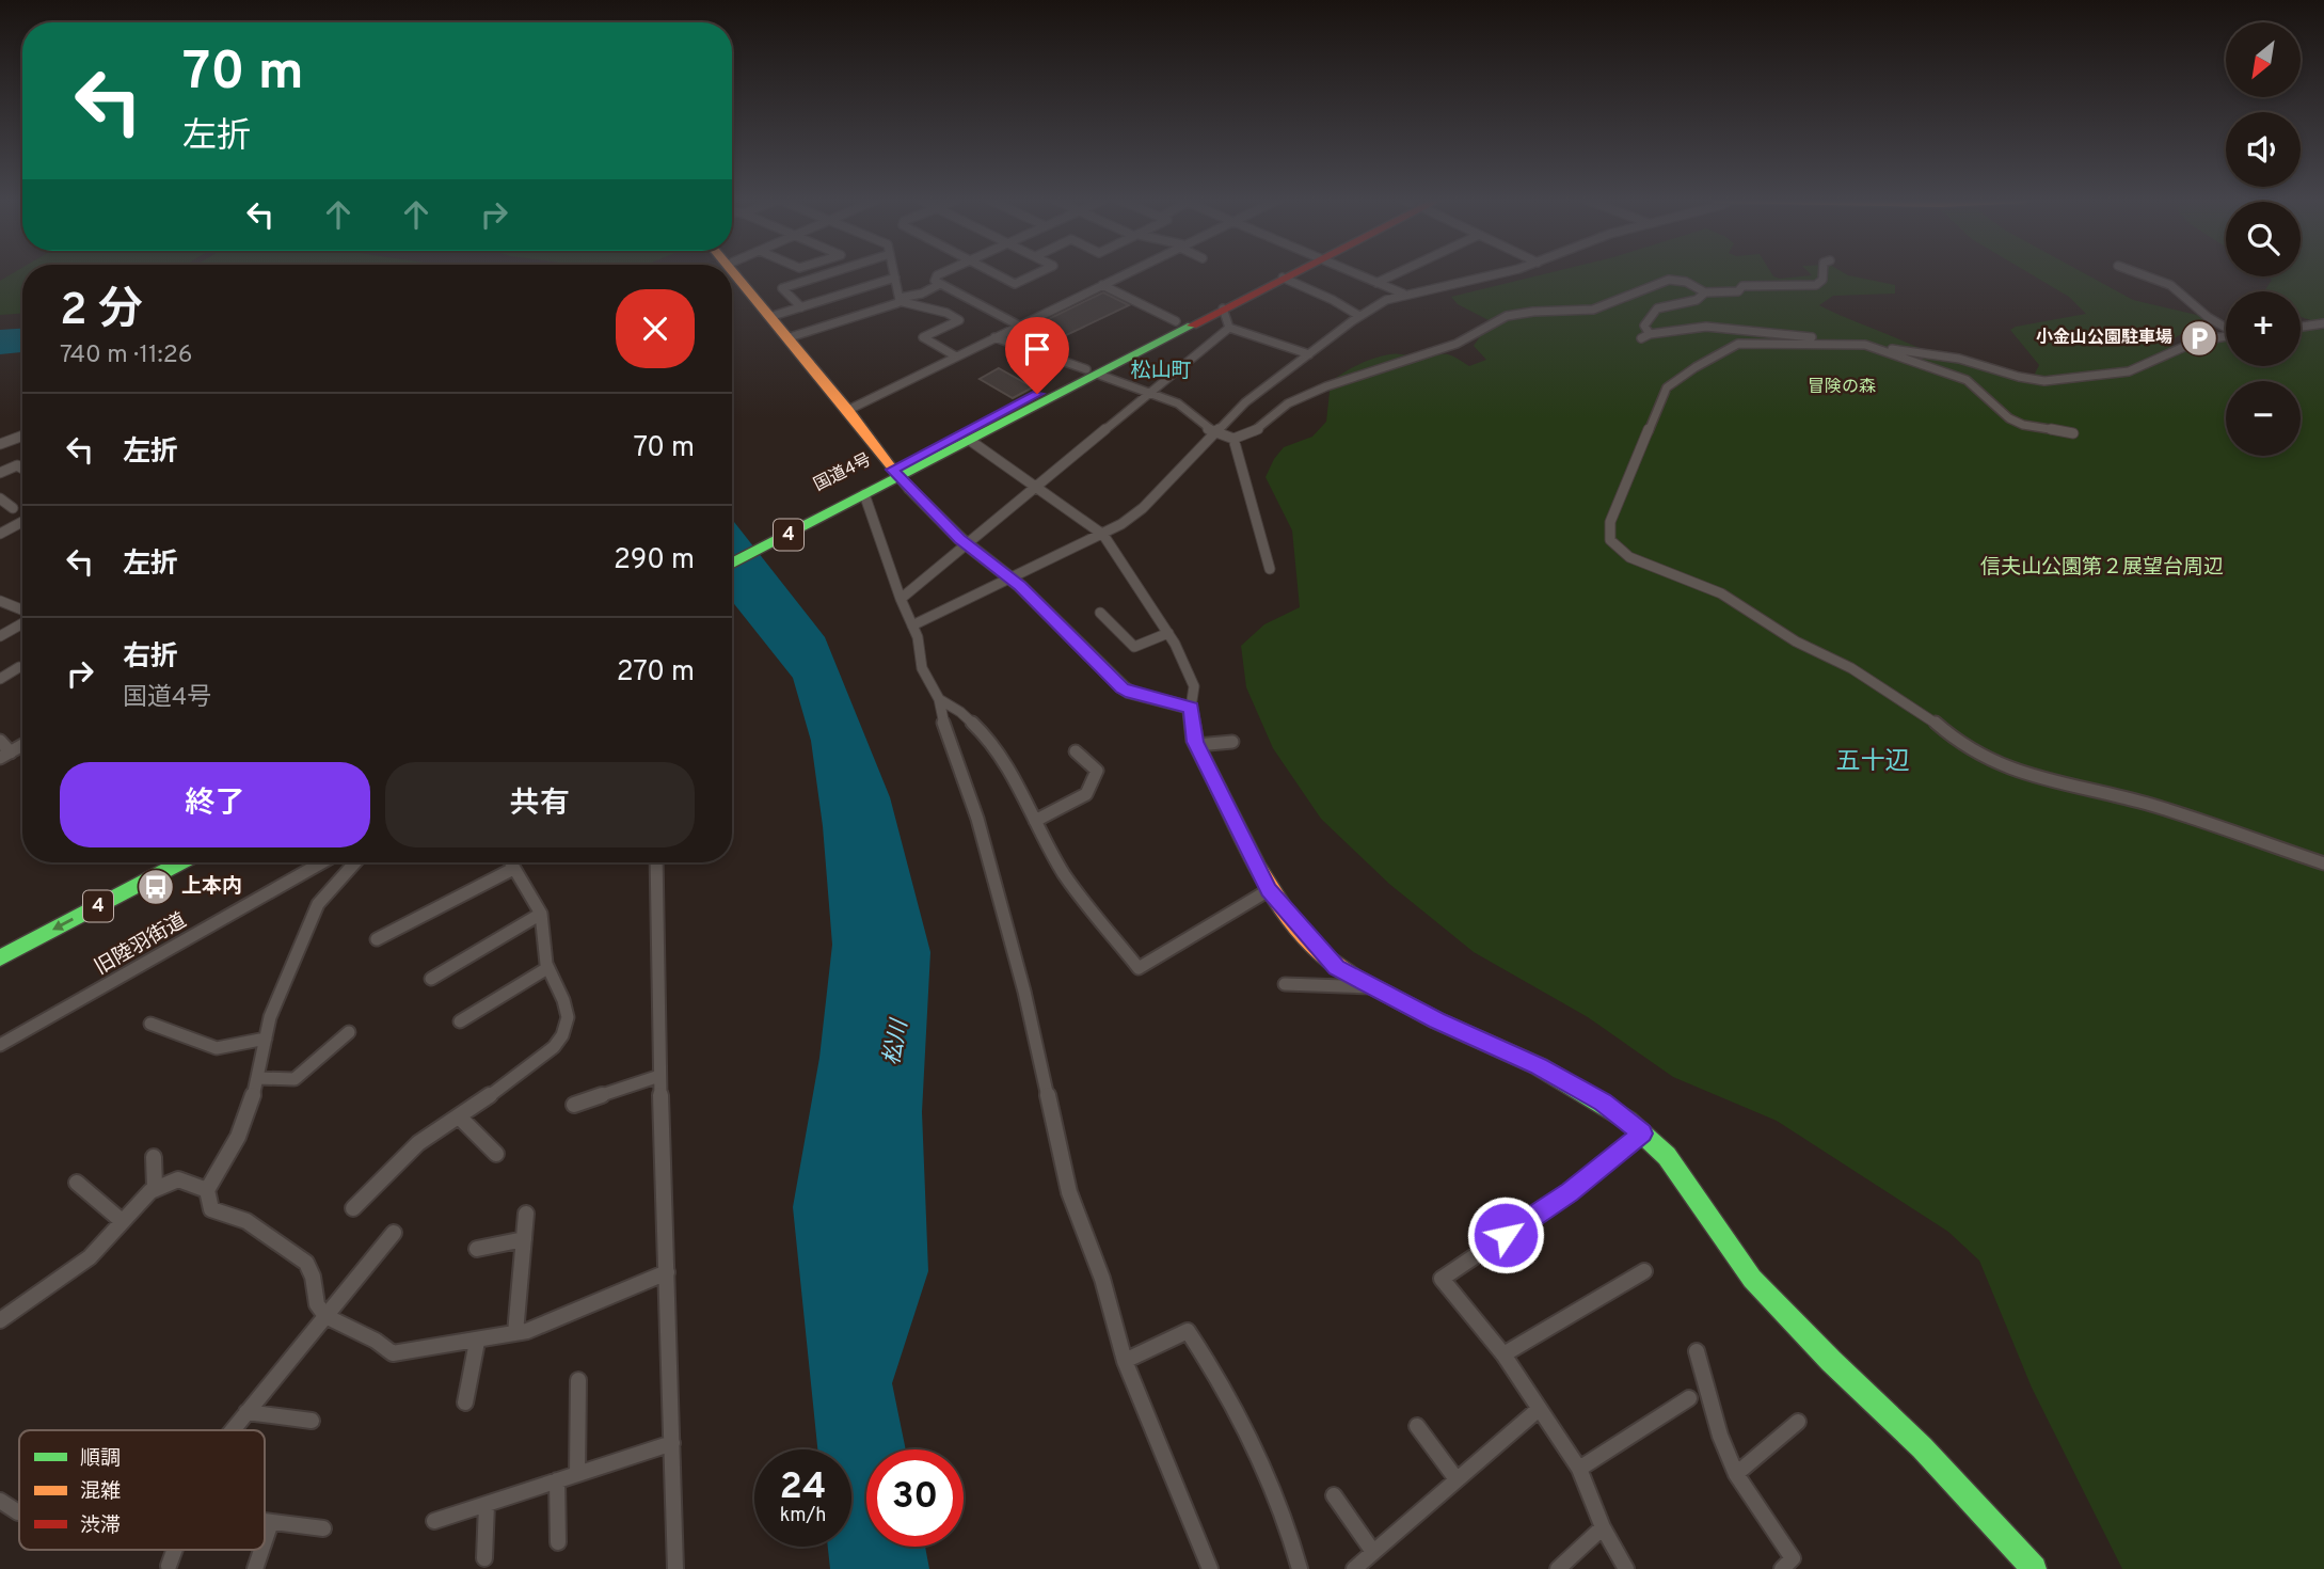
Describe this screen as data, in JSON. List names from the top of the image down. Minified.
{"streets":{"main road":["国道4号","4"],"street":["旧陸羽街道"]},"districts":["松山町","五十辺"],"water":["松川"],"parks":["冒険の森","信夫山公園第２展望台周辺"],"places":{"parking":["小金山公園駐車場"],"bus stop":["上本内"]},"legend":["順調","混雑","渋滞"],"north":"bottom left","page":{"map_buttons":["+","−"],"turn":["70 m","左折"],"heading":["2 分","740 m · 11:26"],"list":[{"name":"左折","value":"70 m"},{"name":"左折","value":"290 m"},{"name":"右折","note":"国道4号","value":"270 m"}],"buttons":["終了","共有"],"speed":"24 km/h","limit":"30"}}
